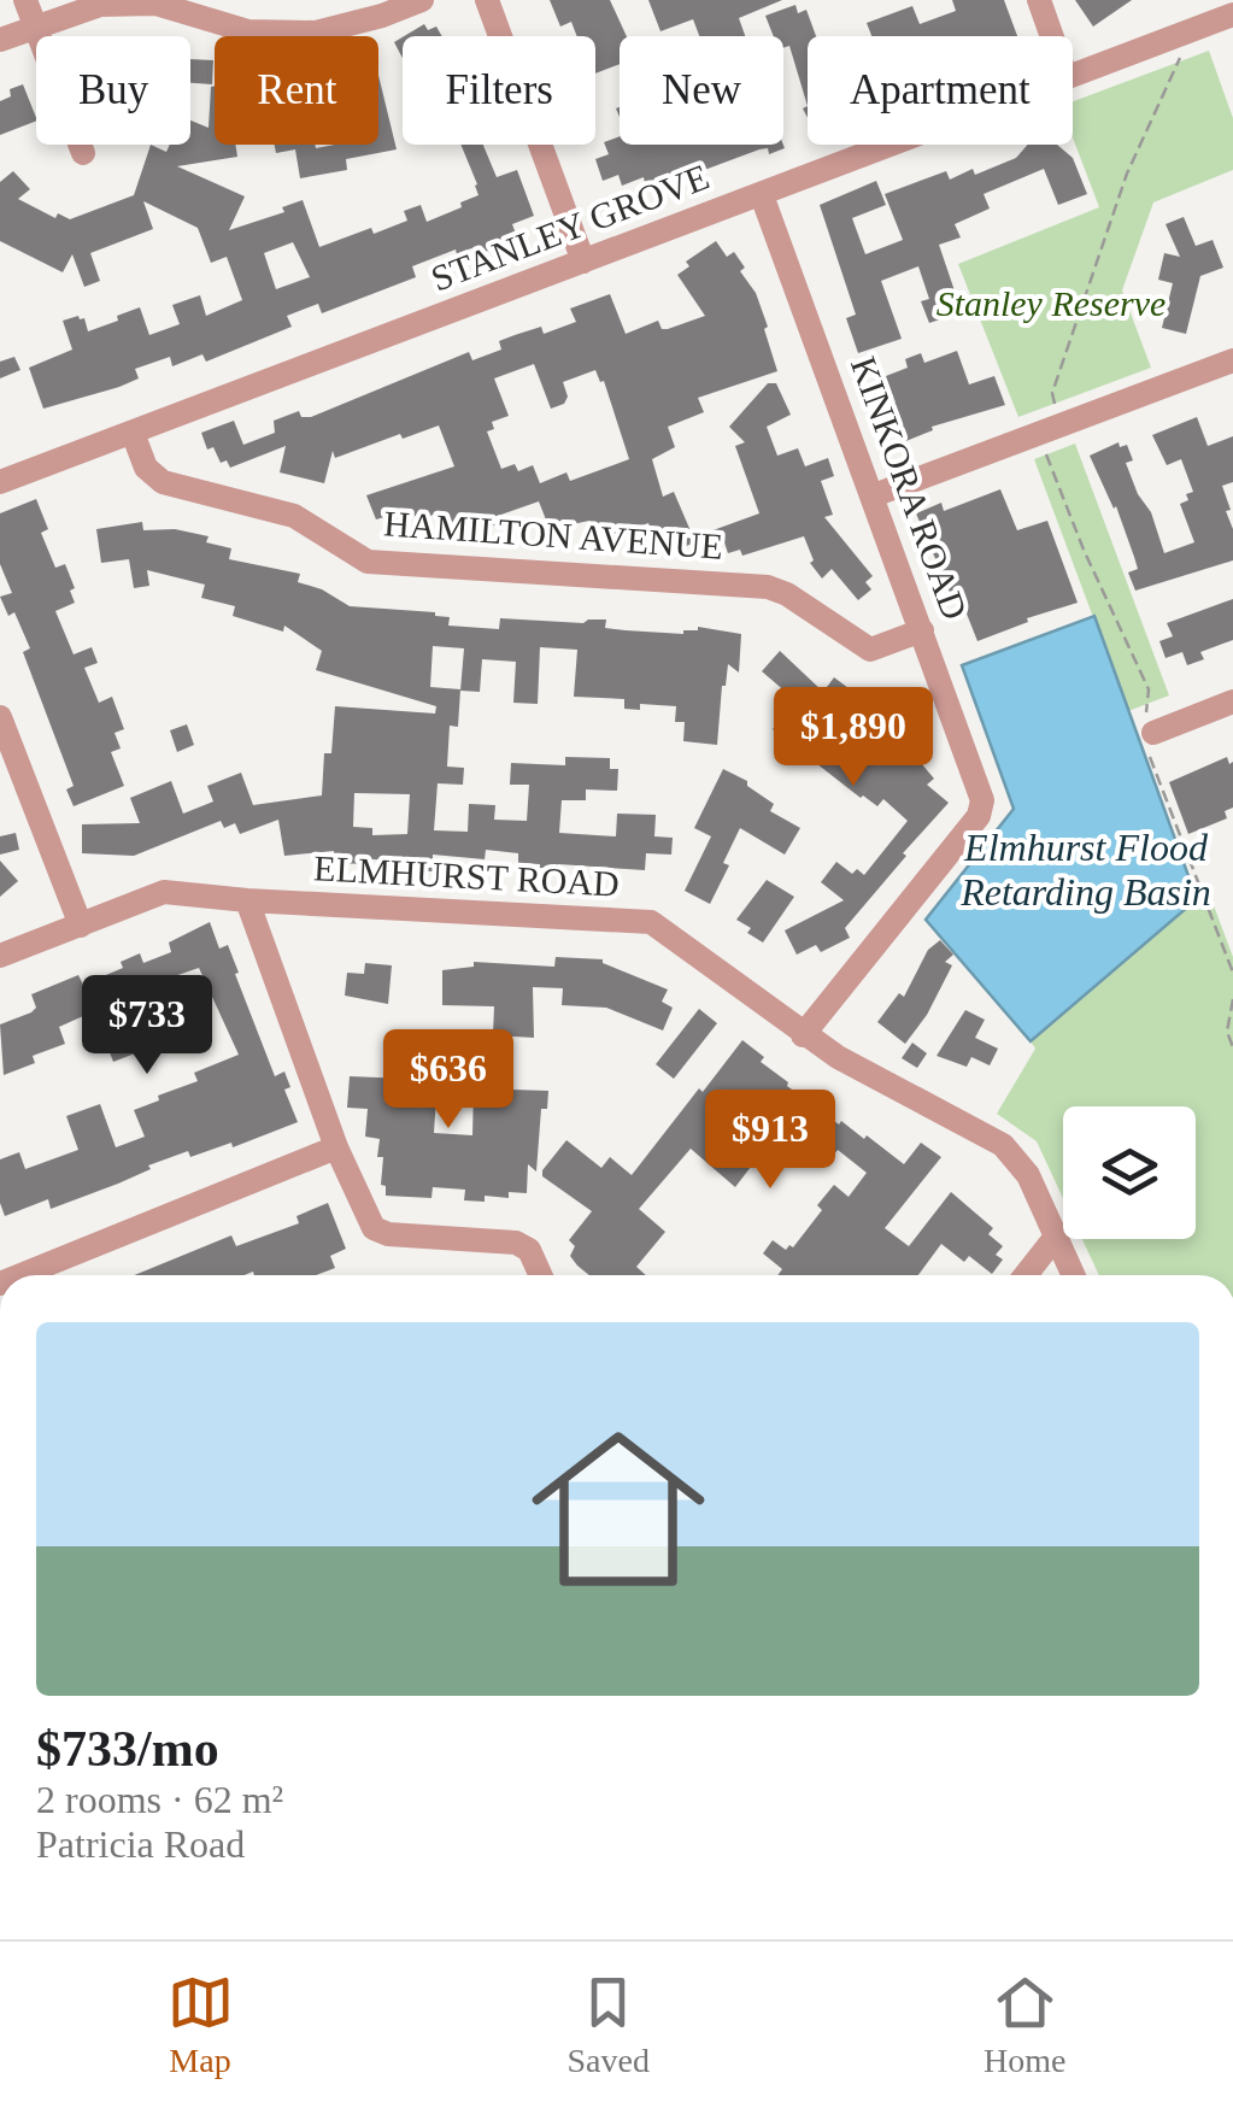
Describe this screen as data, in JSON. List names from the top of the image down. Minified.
{"streets":{"street":["STANLEY GROVE","KINKORA ROAD","HAMILTON AVENUE","ELMHURST ROAD"]},"crossings":[["STANLEY GROVE","KINKORA ROAD"],["STANLEY GROVE","HAMILTON AVENUE"],["KINKORA ROAD","HAMILTON AVENUE"],["KINKORA ROAD","ELMHURST ROAD"]],"water":["Elmhurst Flood Retarding Basin"],"parks":["Stanley Reserve"],"page":{"chip":["Buy","Rent","Filters","New","Apartment"],"price":["$1,890","$733","$636","$913"],"list":[{"name":"$733/mo","note":"2 rooms · 62 m² · Patricia Road"}],"tabs":["Map","Saved","Home"]}}
